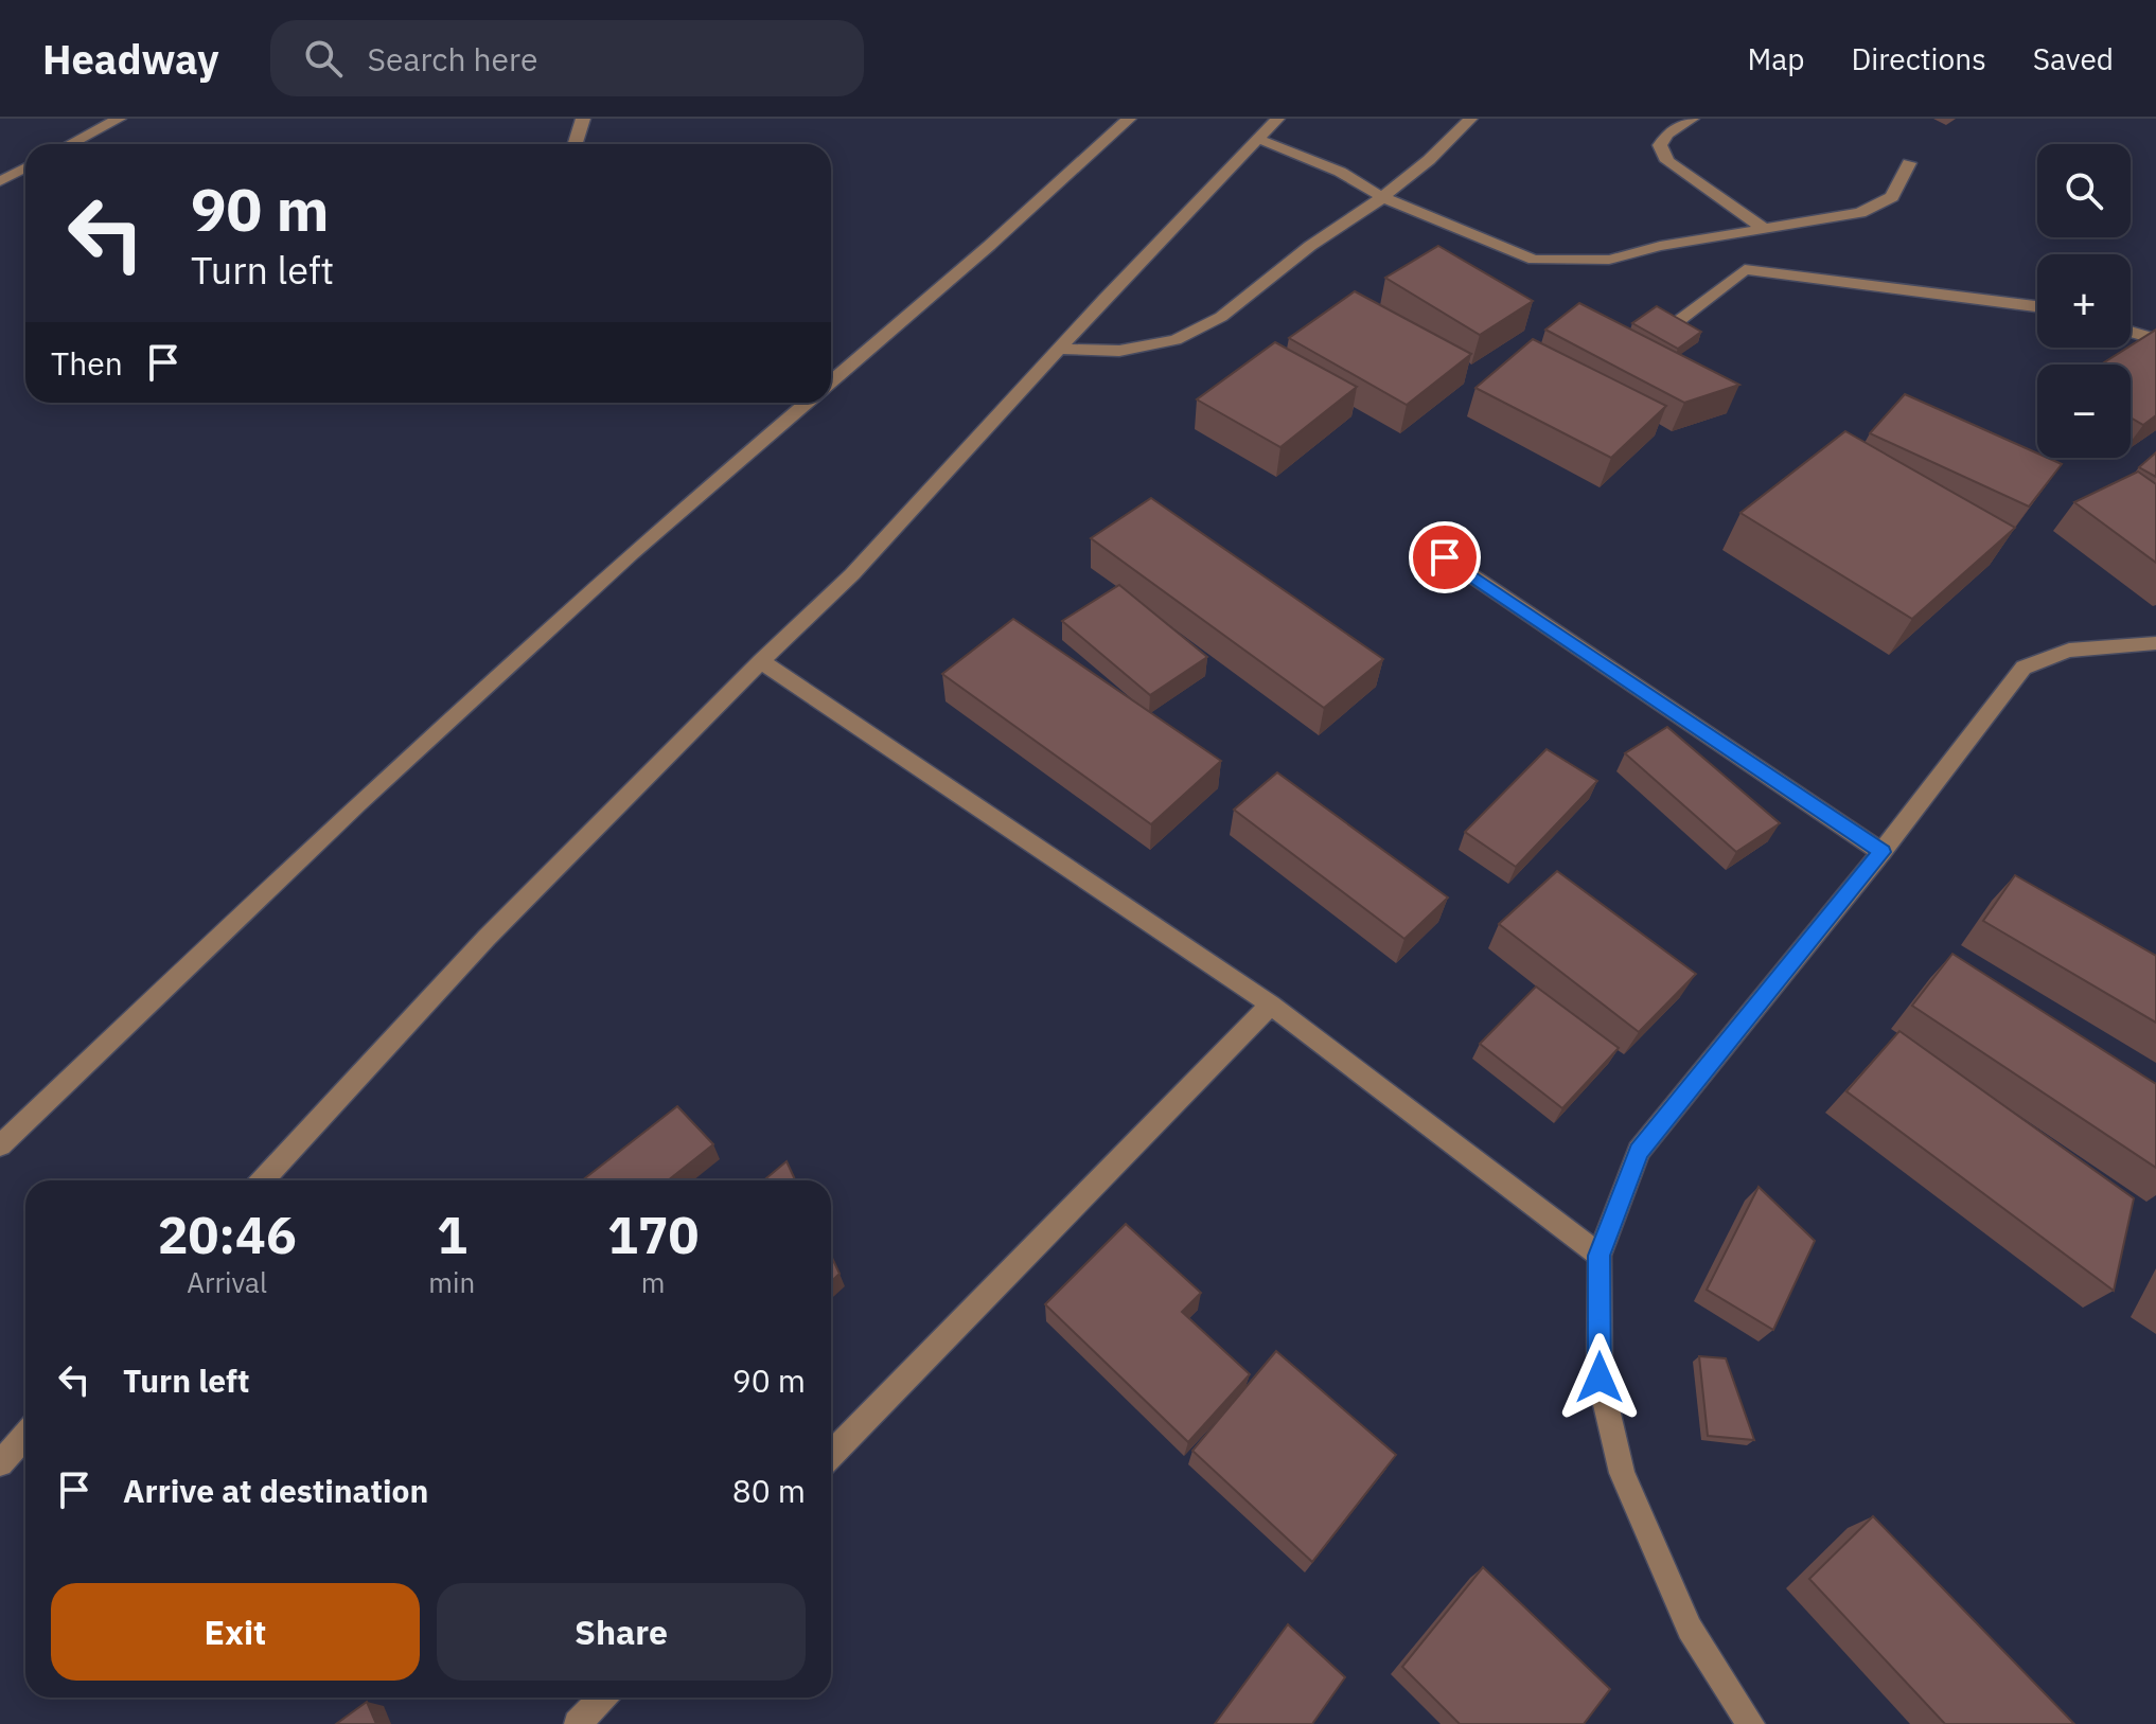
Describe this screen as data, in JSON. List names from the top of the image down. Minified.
{"page":{"header":"Headway","search":"Search here","nav":["Map","Directions","Saved"],"map_buttons":["+","−"],"turn":["90 m","Turn left"],"then":"Then","eta":["20:46","Arrival","1","min","170","m"],"list":[{"name":"Turn left","value":"90 m"},{"name":"Arrive at destination","value":"80 m"}],"buttons":["Exit","Share"]}}
